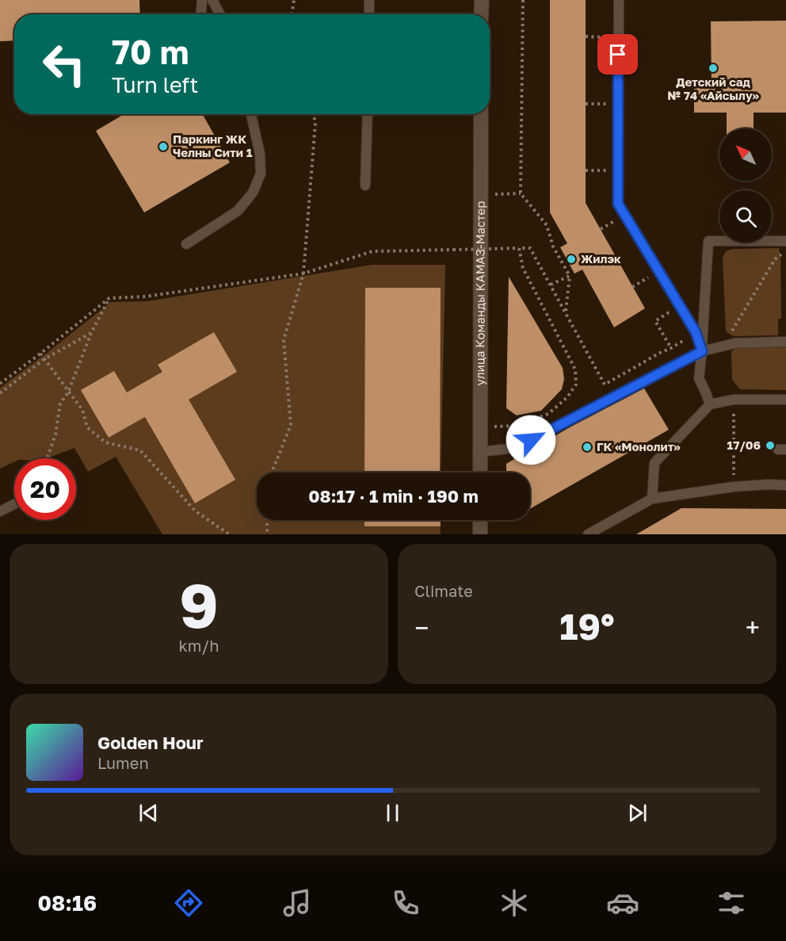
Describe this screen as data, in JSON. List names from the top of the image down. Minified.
{"streets":{"street":["улица Команды КАМАЗ-Мастер"]},"places":["Детский сад № 74 «Айсылу»","Паркинг ЖК Челны Сити 1","Жилэк","17/06","ГК «Монолит»"],"north":"top left","page":{"turn":["70 m","Turn left"],"limit":"20","trip":"08:17 · 1 min · 190 m","tile":[["9","km/h"],"Climate"],"heat":["−","19°","+"],"song":["Golden Hour","Lumen"],"tabs":"08:16"}}
